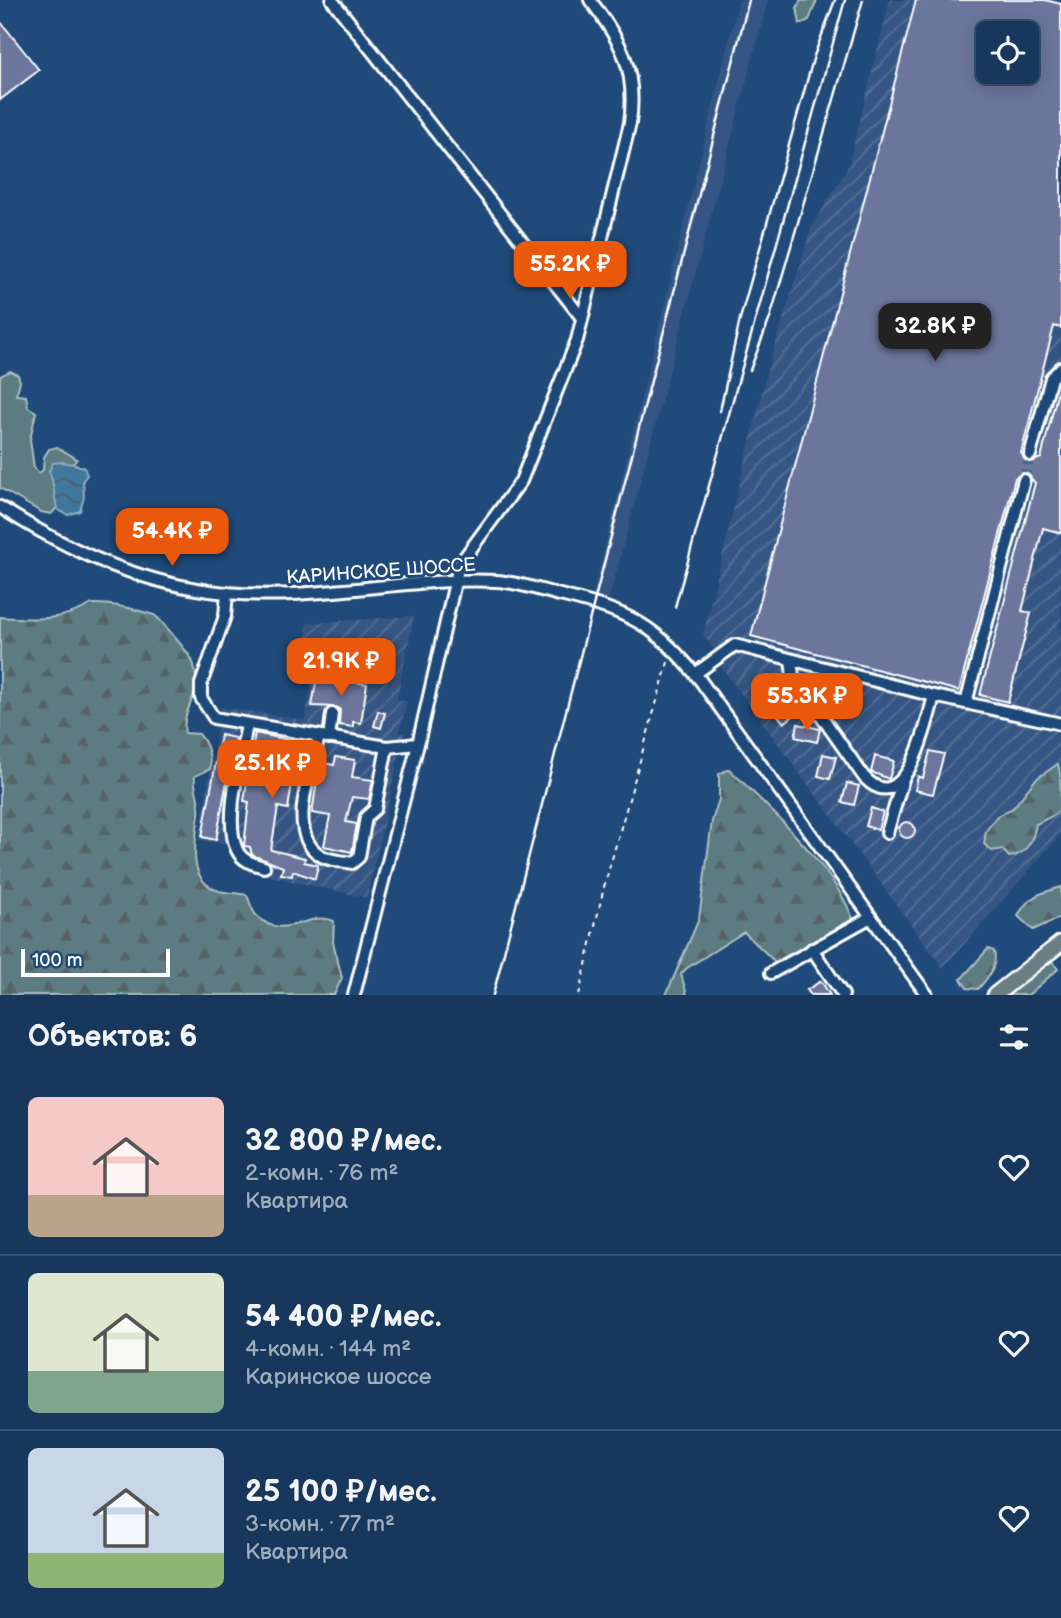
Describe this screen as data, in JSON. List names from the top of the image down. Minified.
{"streets":{"street":["КАРИНСКОЕ ШОССЕ"]},"scale_bar":"100 m","page":{"price":["55.2K ₽","32.8K ₽","54.4K ₽","21.9K ₽","55.3K ₽","25.1K ₽"],"scale":"100 m","heading":"Объектов: 6","list":[{"name":"32 800 ₽/мес.","note":"2-комн. · 76 m² · Квартира"},{"name":"54 400 ₽/мес.","note":"4-комн. · 144 m² · Каринское шоссе"},{"name":"25 100 ₽/мес.","note":"3-комн. · 77 m² · Квартира"}]}}
